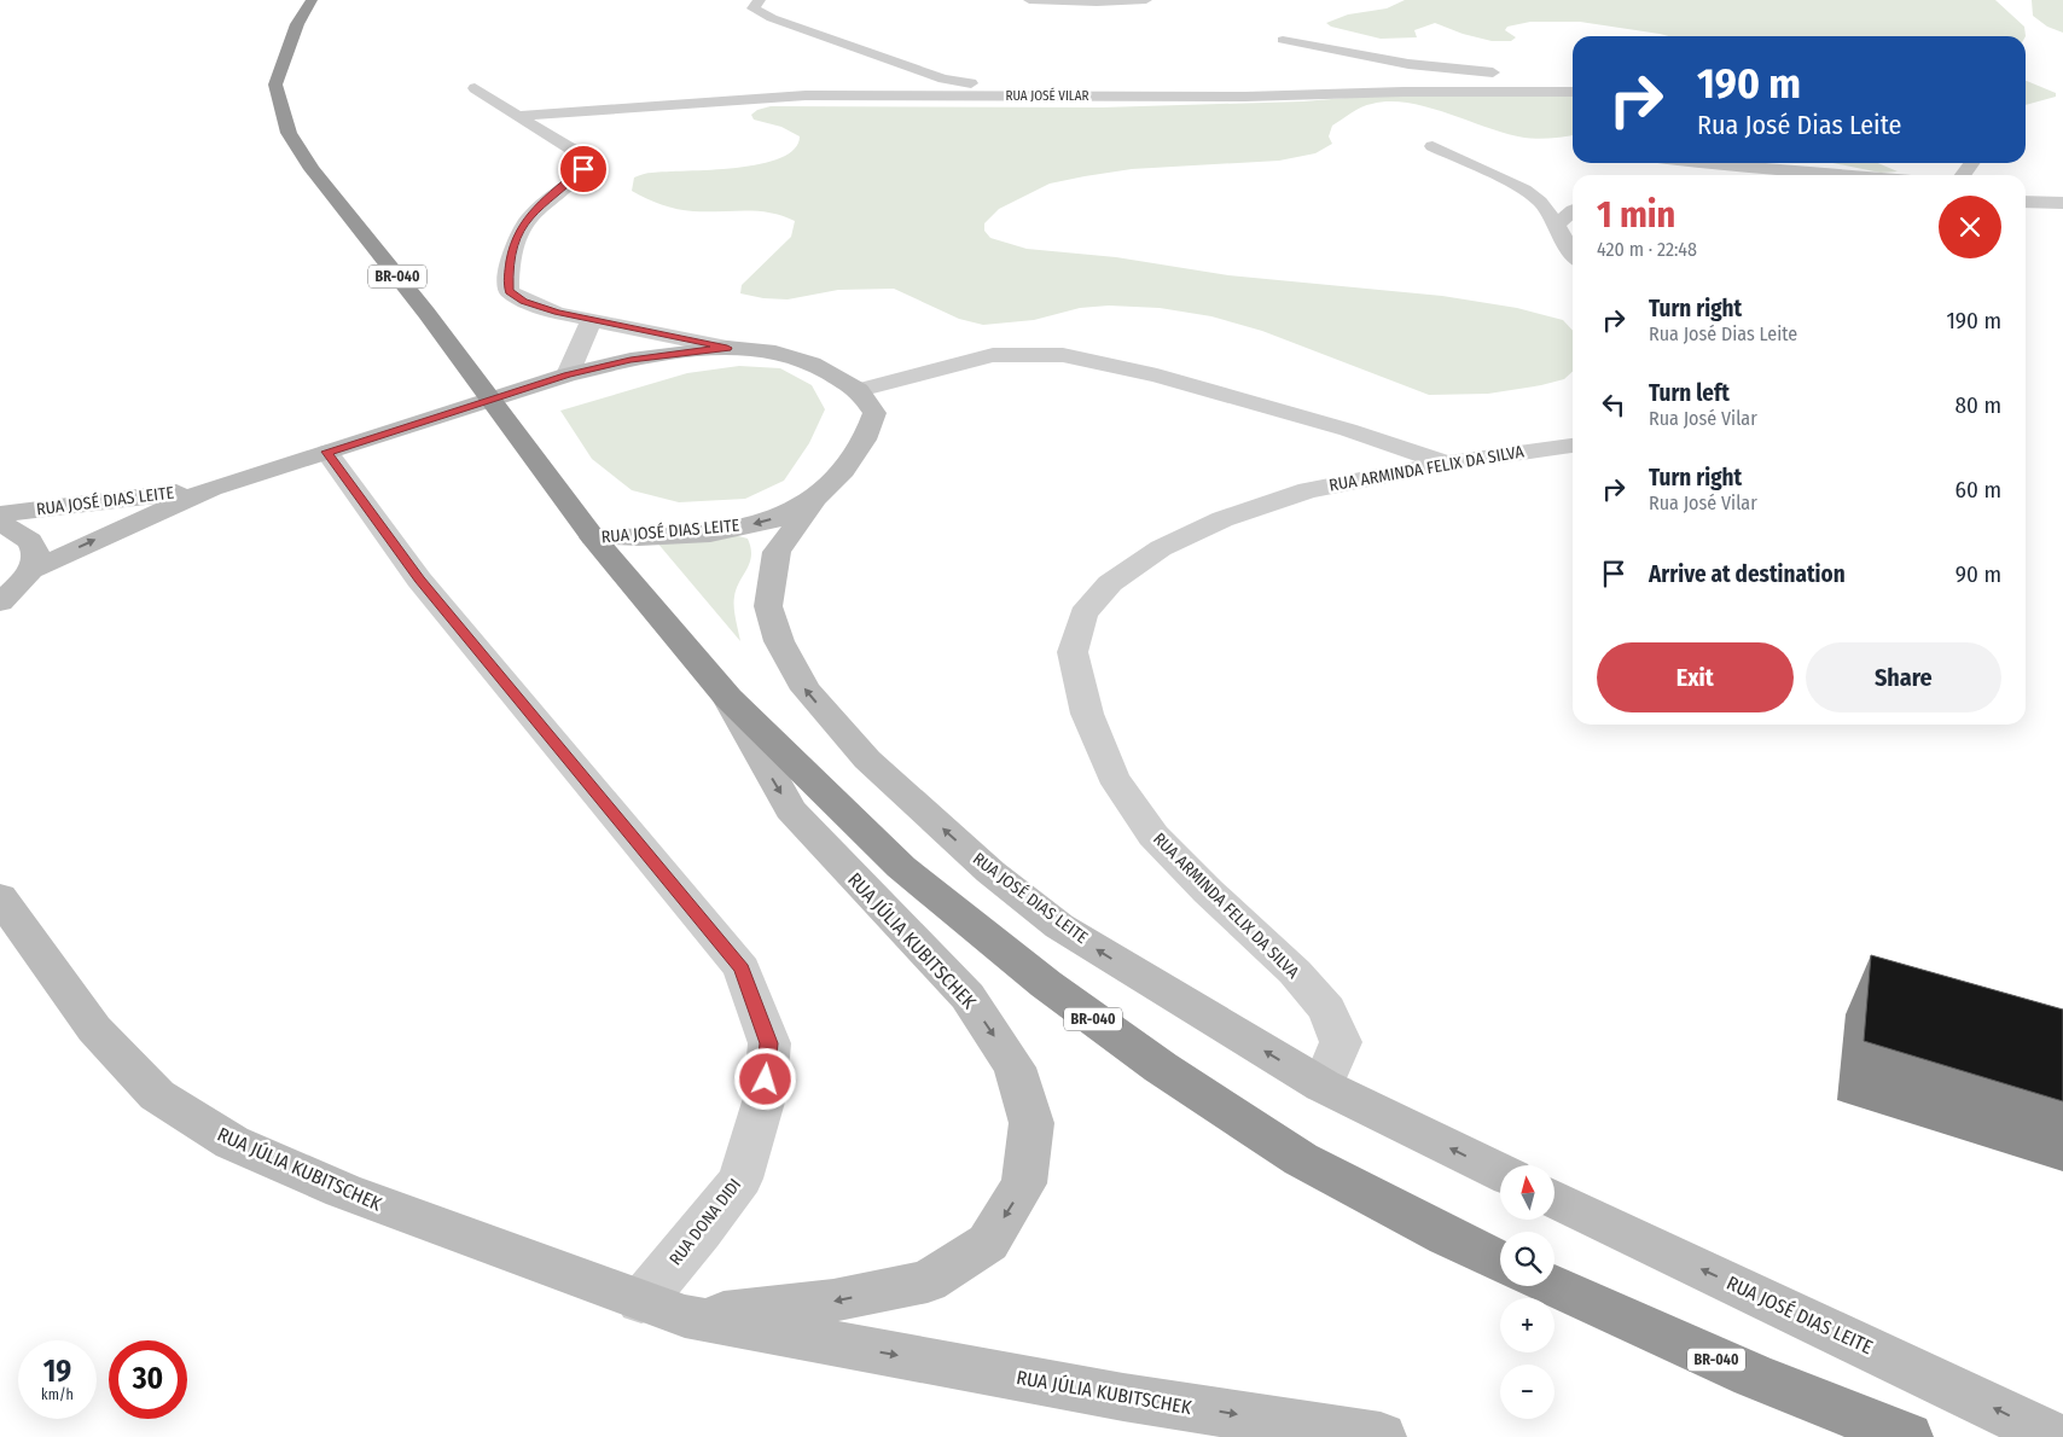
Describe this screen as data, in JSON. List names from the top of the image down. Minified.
{"streets":{"highway":["BR-040"],"main road":["RUA JOSÉ DIAS LEITE","RUA JÚLIA KUBITSCHEK"],"street":["RUA JOSÉ VILAR","RUA ARMINDA FELIX DA SILVA","RUA DONA DIDI"]},"crossings":[["BR-040","RUA JOSÉ DIAS LEITE"],["BR-040","RUA JÚLIA KUBITSCHEK"],["RUA ARMINDA FELIX DA SILVA","RUA JOSÉ DIAS LEITE"],["RUA JOSÉ DIAS LEITE","RUA DONA DIDI"],["RUA JÚLIA KUBITSCHEK","RUA DONA DIDI"]],"north":"top","page":{"turn":["190 m","Rua José Dias Leite"],"heading":["1 min","420 m · 22:48"],"list":[{"name":"Turn right","note":"Rua José Dias Leite","value":"190 m"},{"name":"Turn left","note":"Rua José Vilar","value":"80 m"},{"name":"Turn right","note":"Rua José Vilar","value":"60 m"},{"name":"Arrive at destination","value":"90 m"}],"buttons":["Exit","Share"],"map_buttons":["+","−"],"speed":"19 km/h","limit":"30"}}
